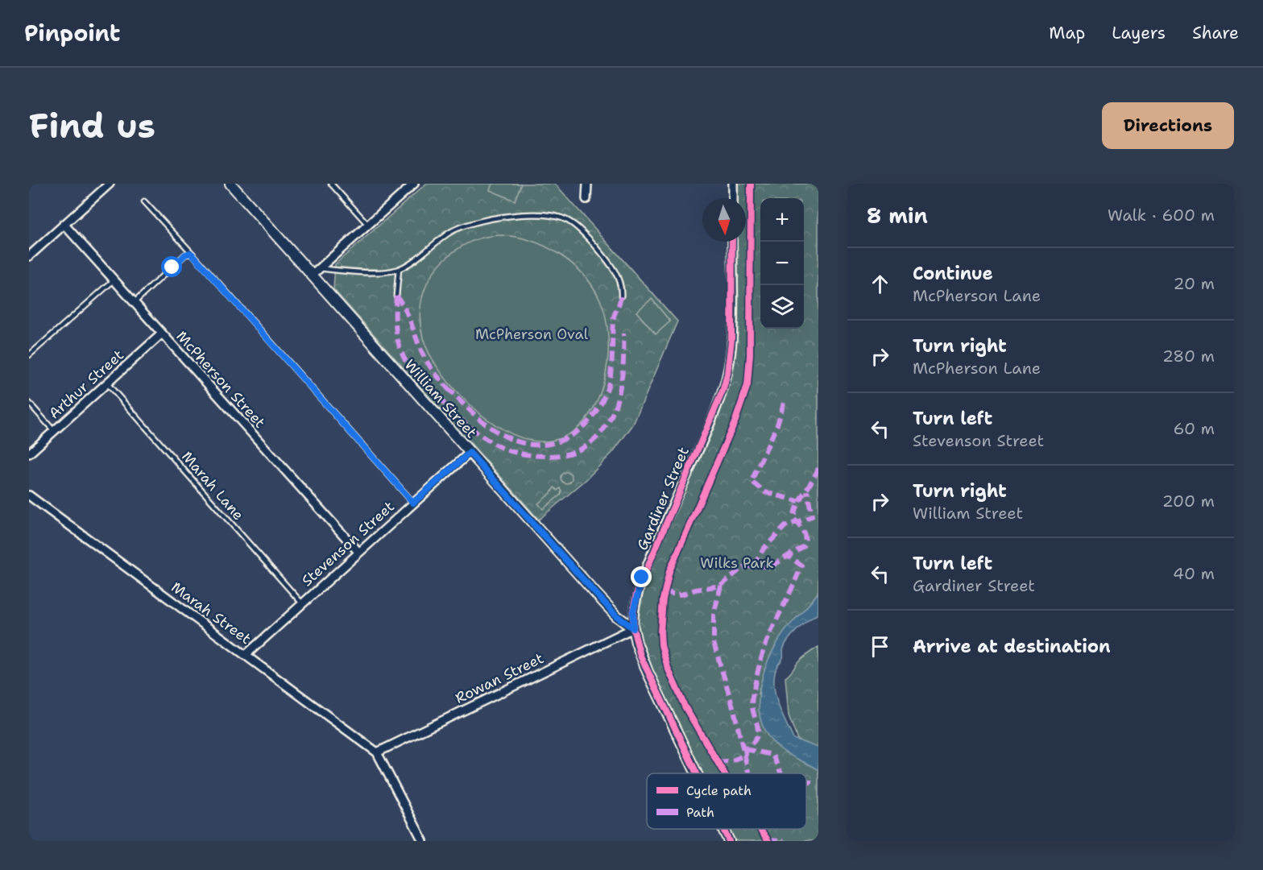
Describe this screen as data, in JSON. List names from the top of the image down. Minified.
{"streets":{"street":["McPherson Street","Arthur Street","William Street","Gardiner Street","Stevenson Street","Marah Street","Rowan Street"],"lane":["Marah Lane"]},"crossings":[["McPherson Street","Arthur Street"],["McPherson Street","Stevenson Street"],["Arthur Street","Marah Lane"],["William Street","Gardiner Street"],["William Street","Stevenson Street"],["William Street","Rowan Street"],["Marah Lane","Stevenson Street"],["Gardiner Street","Rowan Street"],["Stevenson Street","Marah Street"],["Marah Street","Rowan Street"]],"parks":["McPherson Oval","Wilks Park"],"legend":["Cycle path","Path"],"north":"bottom","page":{"header":"Pinpoint","nav":["Map","Layers","Share"],"buttons":"Directions","title":"Find us","heading":["8 min","Walk · 600 m"],"map_buttons":["+","−"],"list":[["Continue","McPherson Lane","20 m"],["Turn right","McPherson Lane","280 m"],["Turn left","Stevenson Street","60 m"],["Turn right","William Street","200 m"],["Turn left","Gardiner Street","40 m"],"Arrive at destination"]}}
